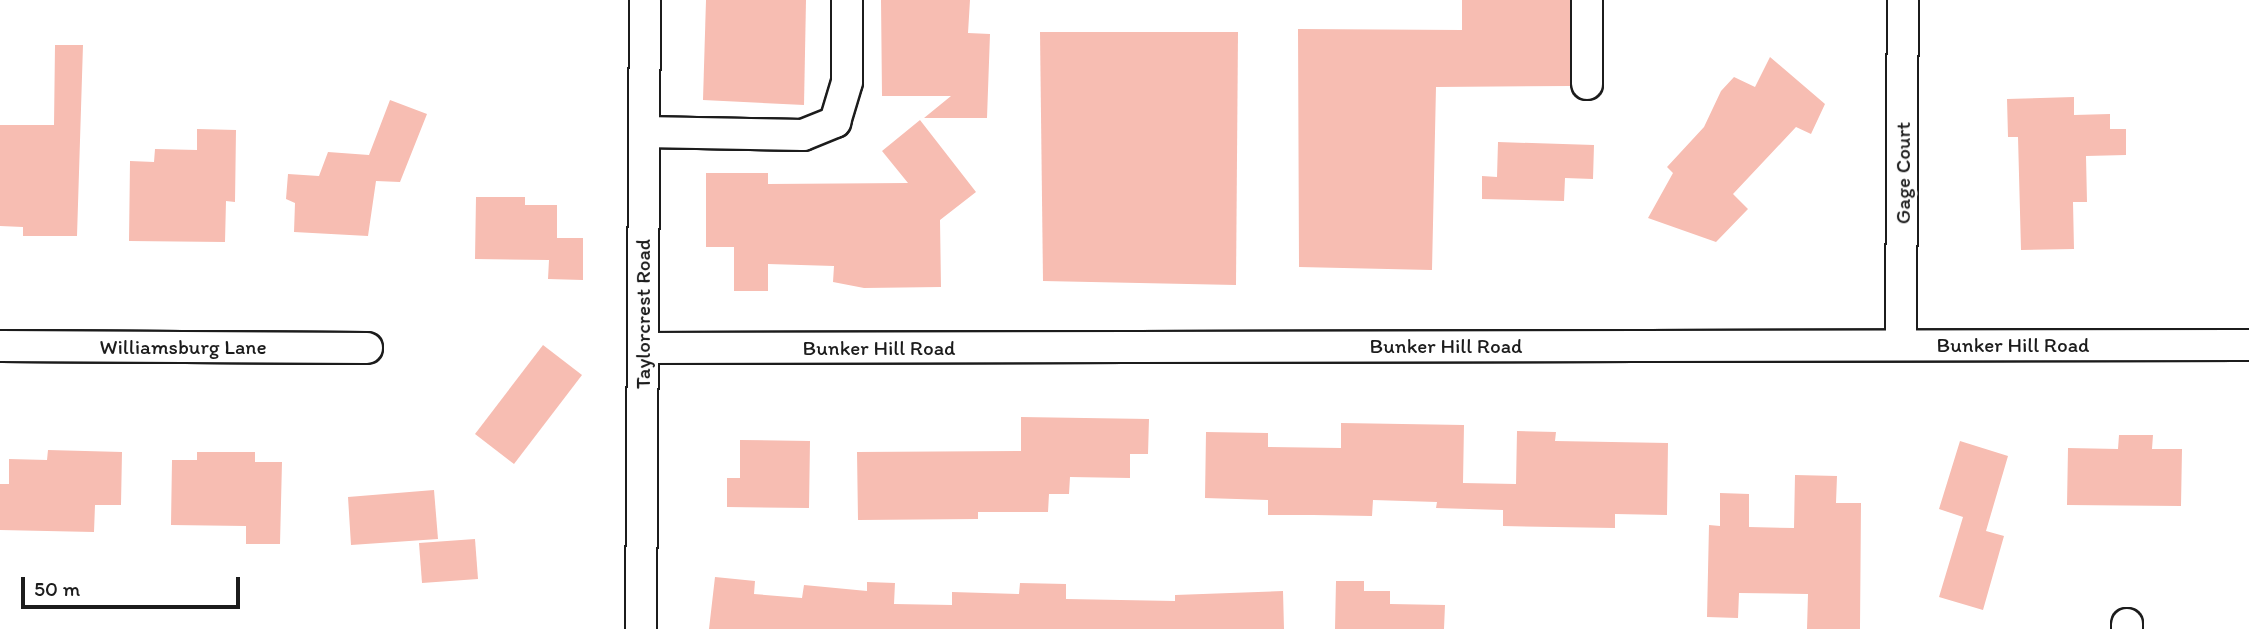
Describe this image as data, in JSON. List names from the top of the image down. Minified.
{"streets":{"street":["Gage Court","Taylorcrest Road","Bunker Hill Road","Williamsburg Lane"]},"crossings":[["Gage Court","Bunker Hill Road"],["Taylorcrest Road","Bunker Hill Road"]],"scale_bar":"50 m"}
